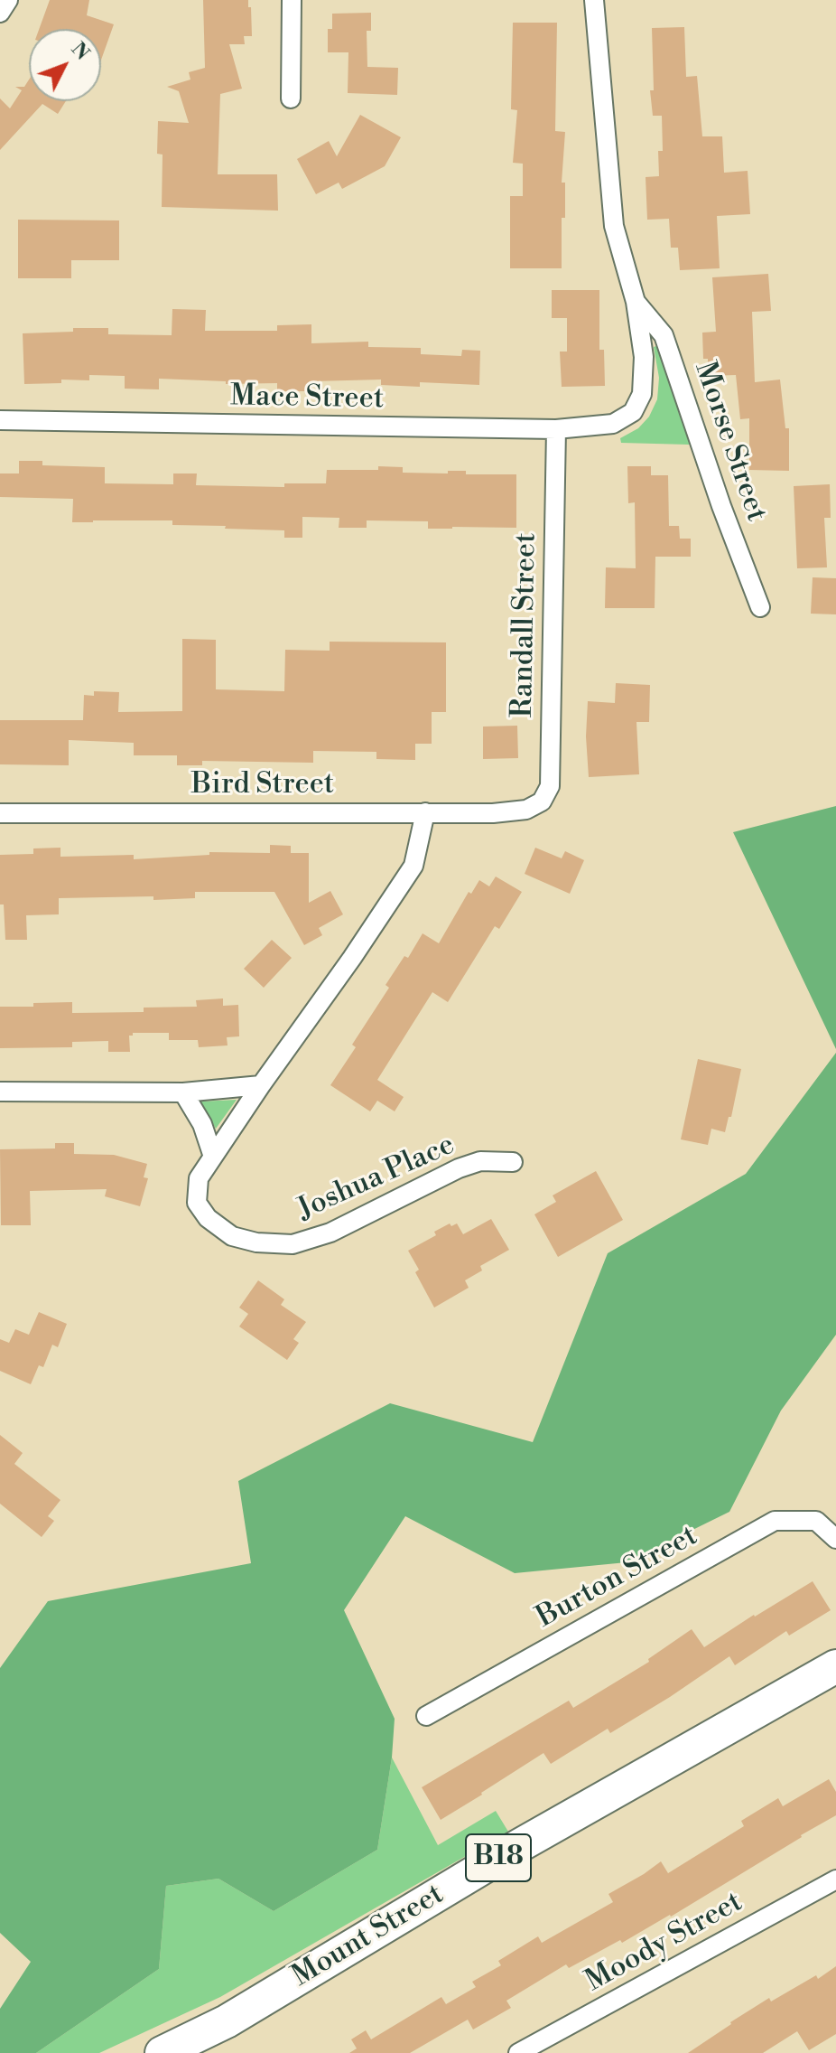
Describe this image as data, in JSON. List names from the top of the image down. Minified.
{"streets":{"highway":["B18","Mount Street"],"street":["Mace Street","Morse Street","Randall Street","Bird Street","Joshua Place","Burton Street","Moody Street"]},"crossings":[["Mace Street","Morse Street"],["Mace Street","Randall Street"],["Randall Street","Bird Street"],["Bird Street","Joshua Place"]],"north":"top right"}
